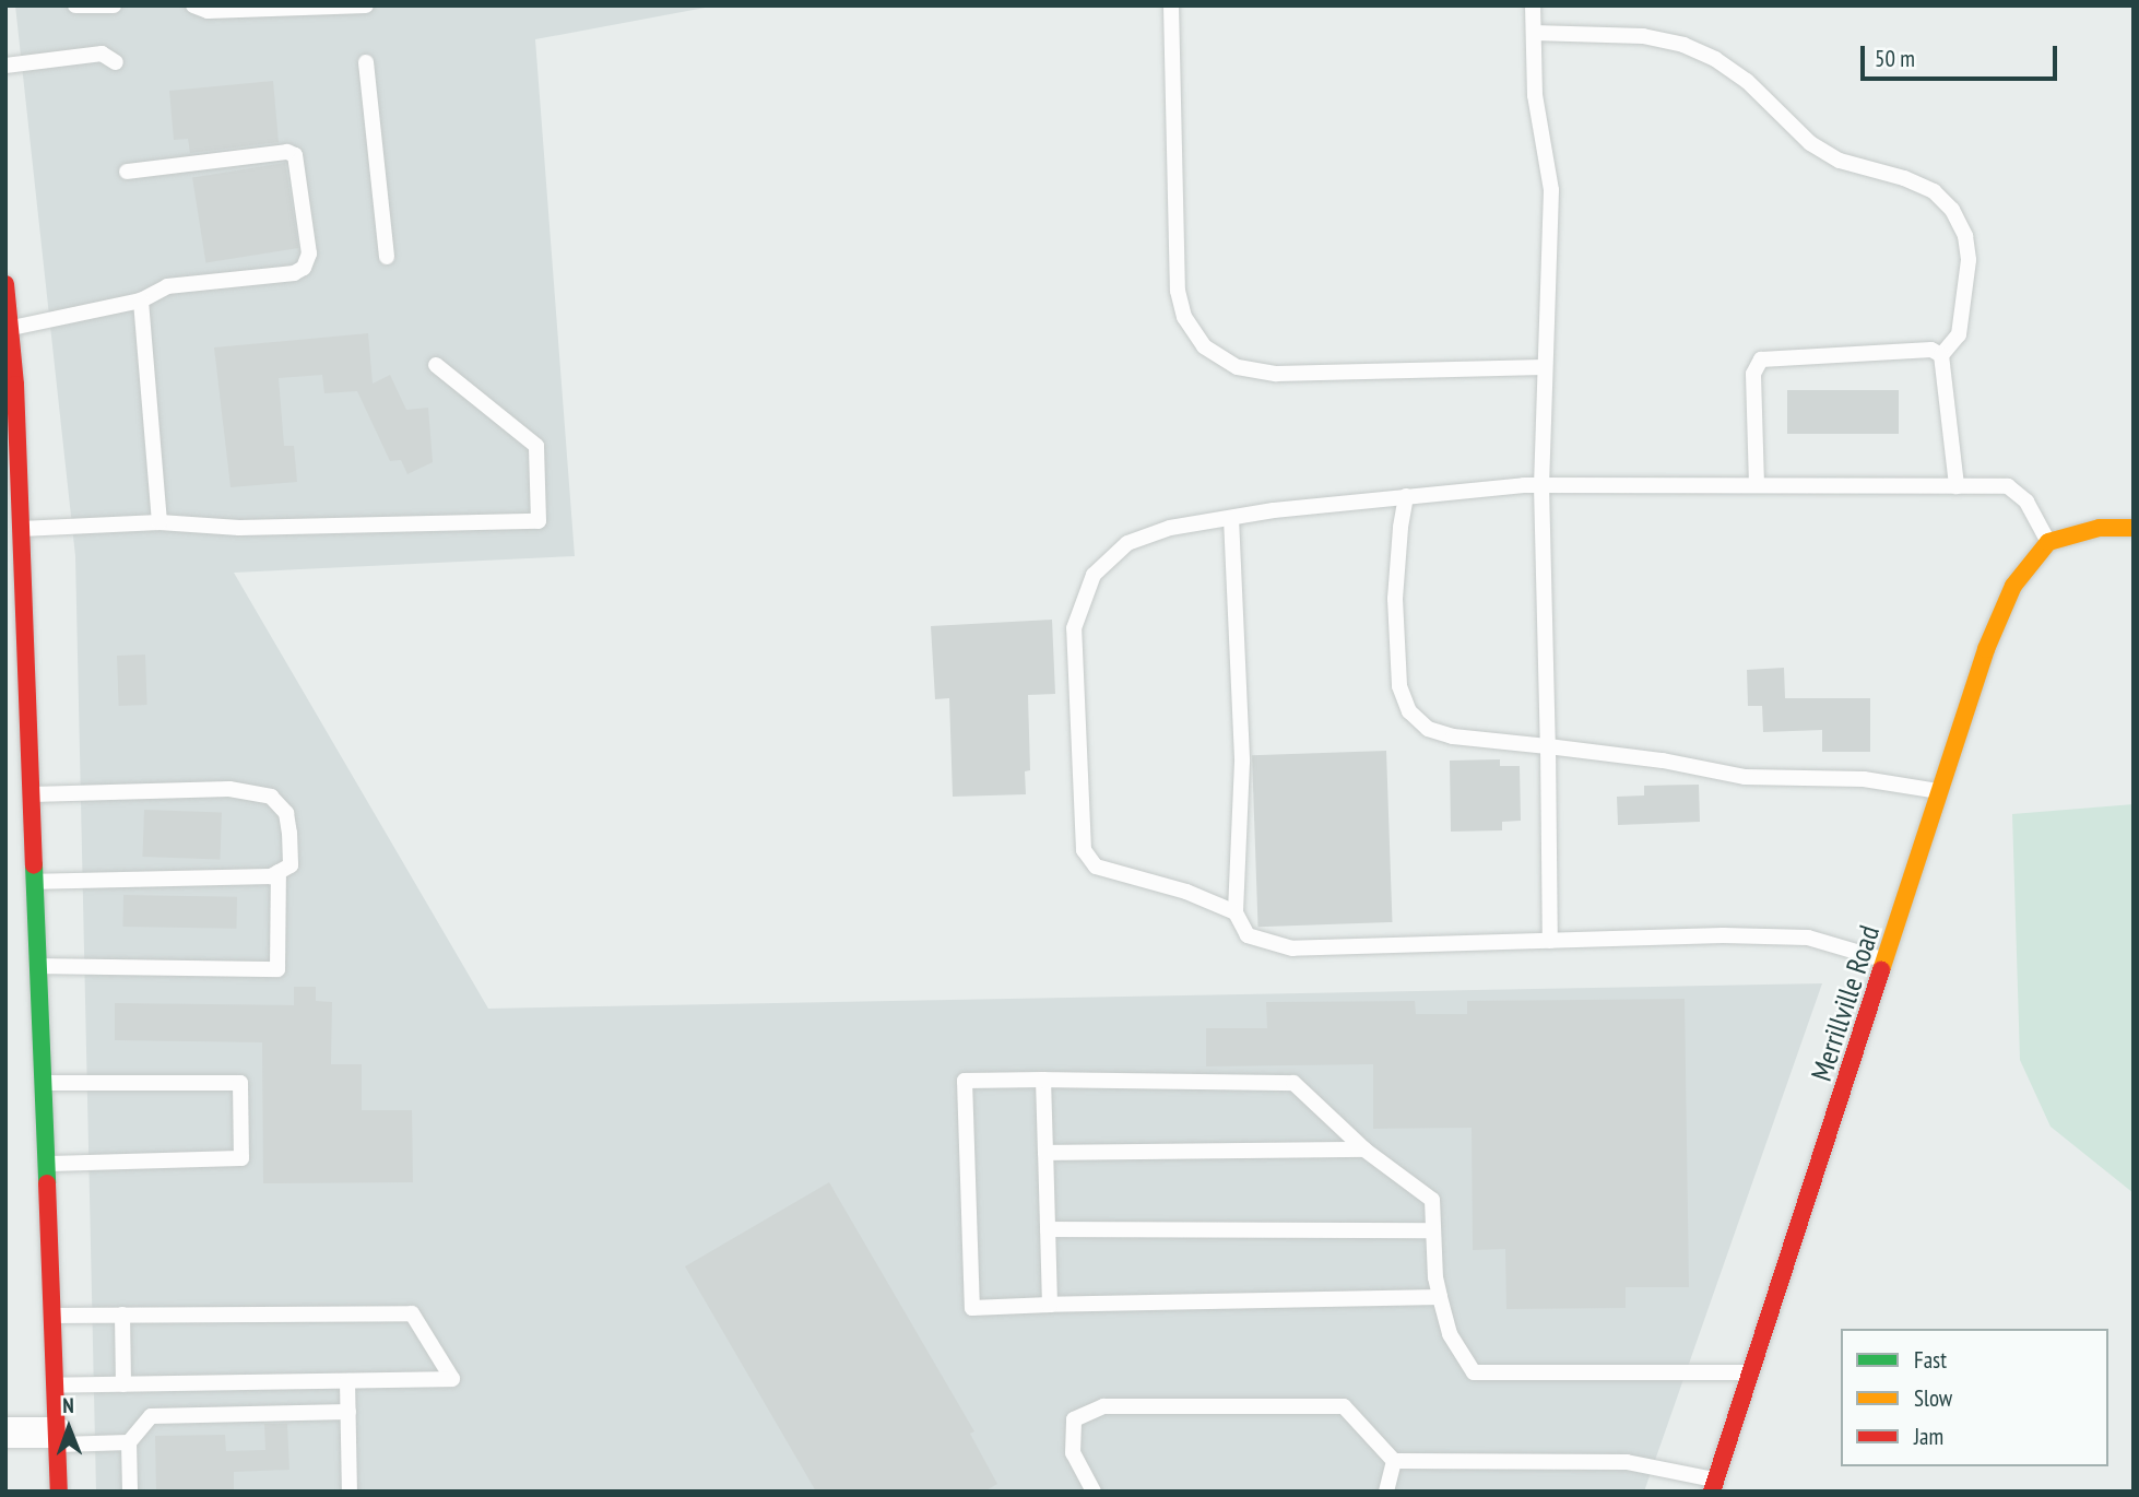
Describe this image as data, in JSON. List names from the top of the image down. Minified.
{"streets":{"main road":["Merrillville Road"]},"legend":["Fast","Slow","Jam"],"scale_bar":"50 m","north":"top"}
